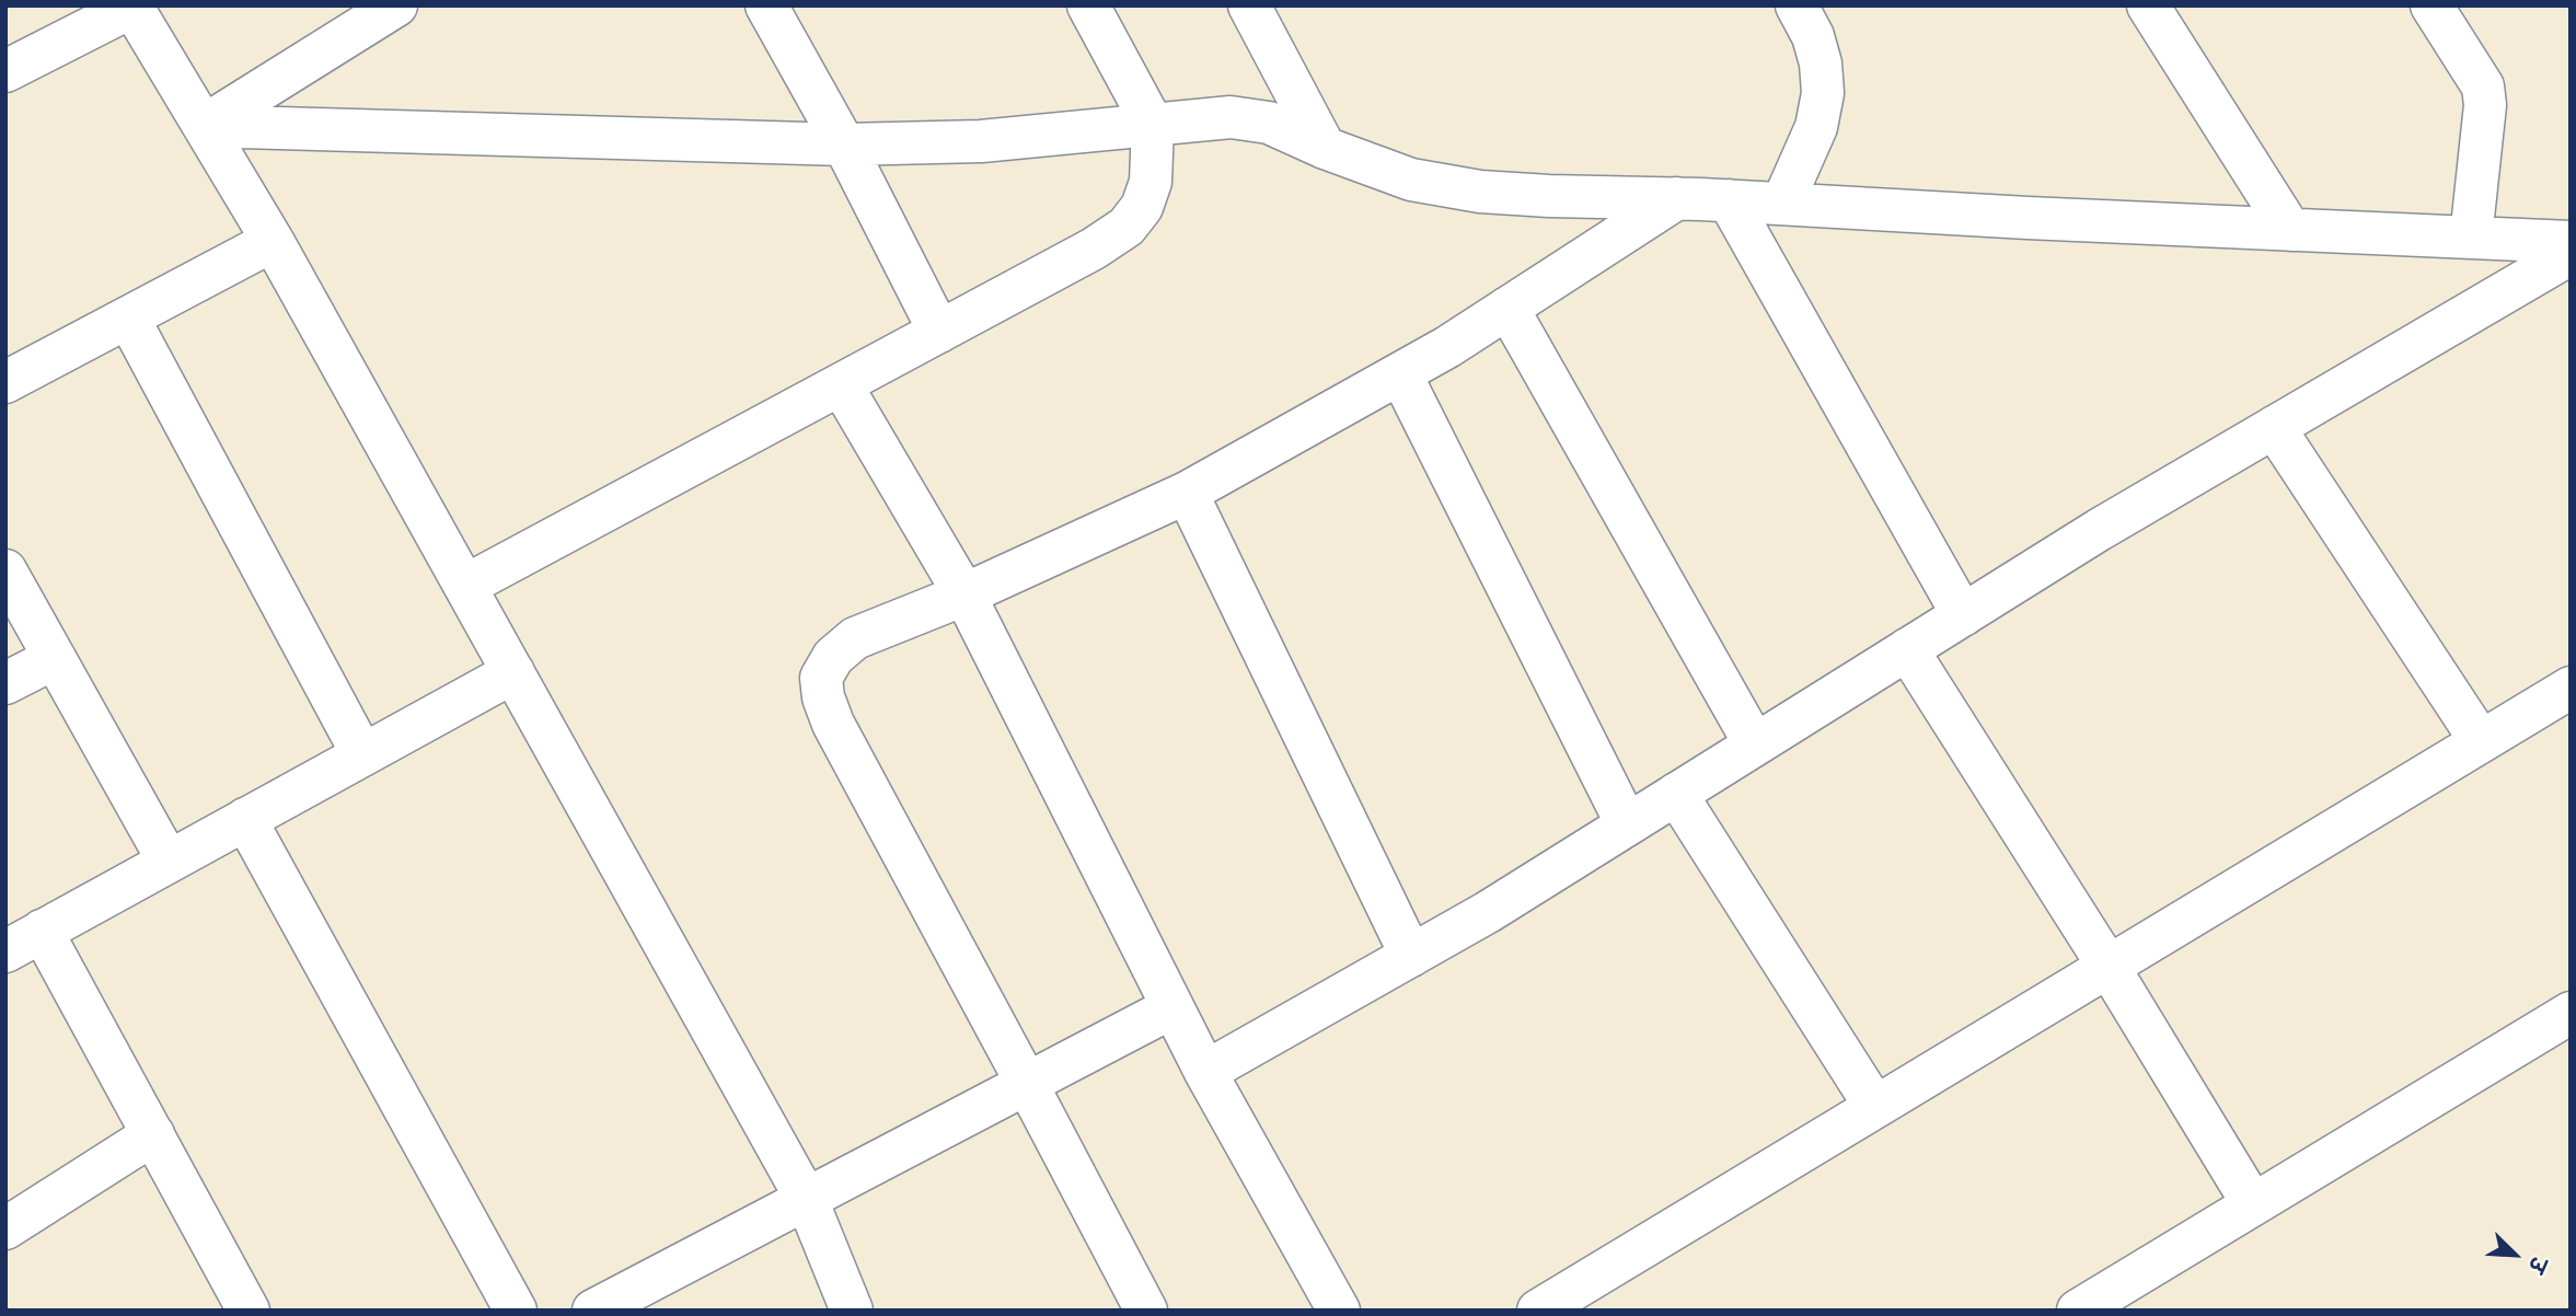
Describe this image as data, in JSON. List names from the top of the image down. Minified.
{"north":"bottom right"}
